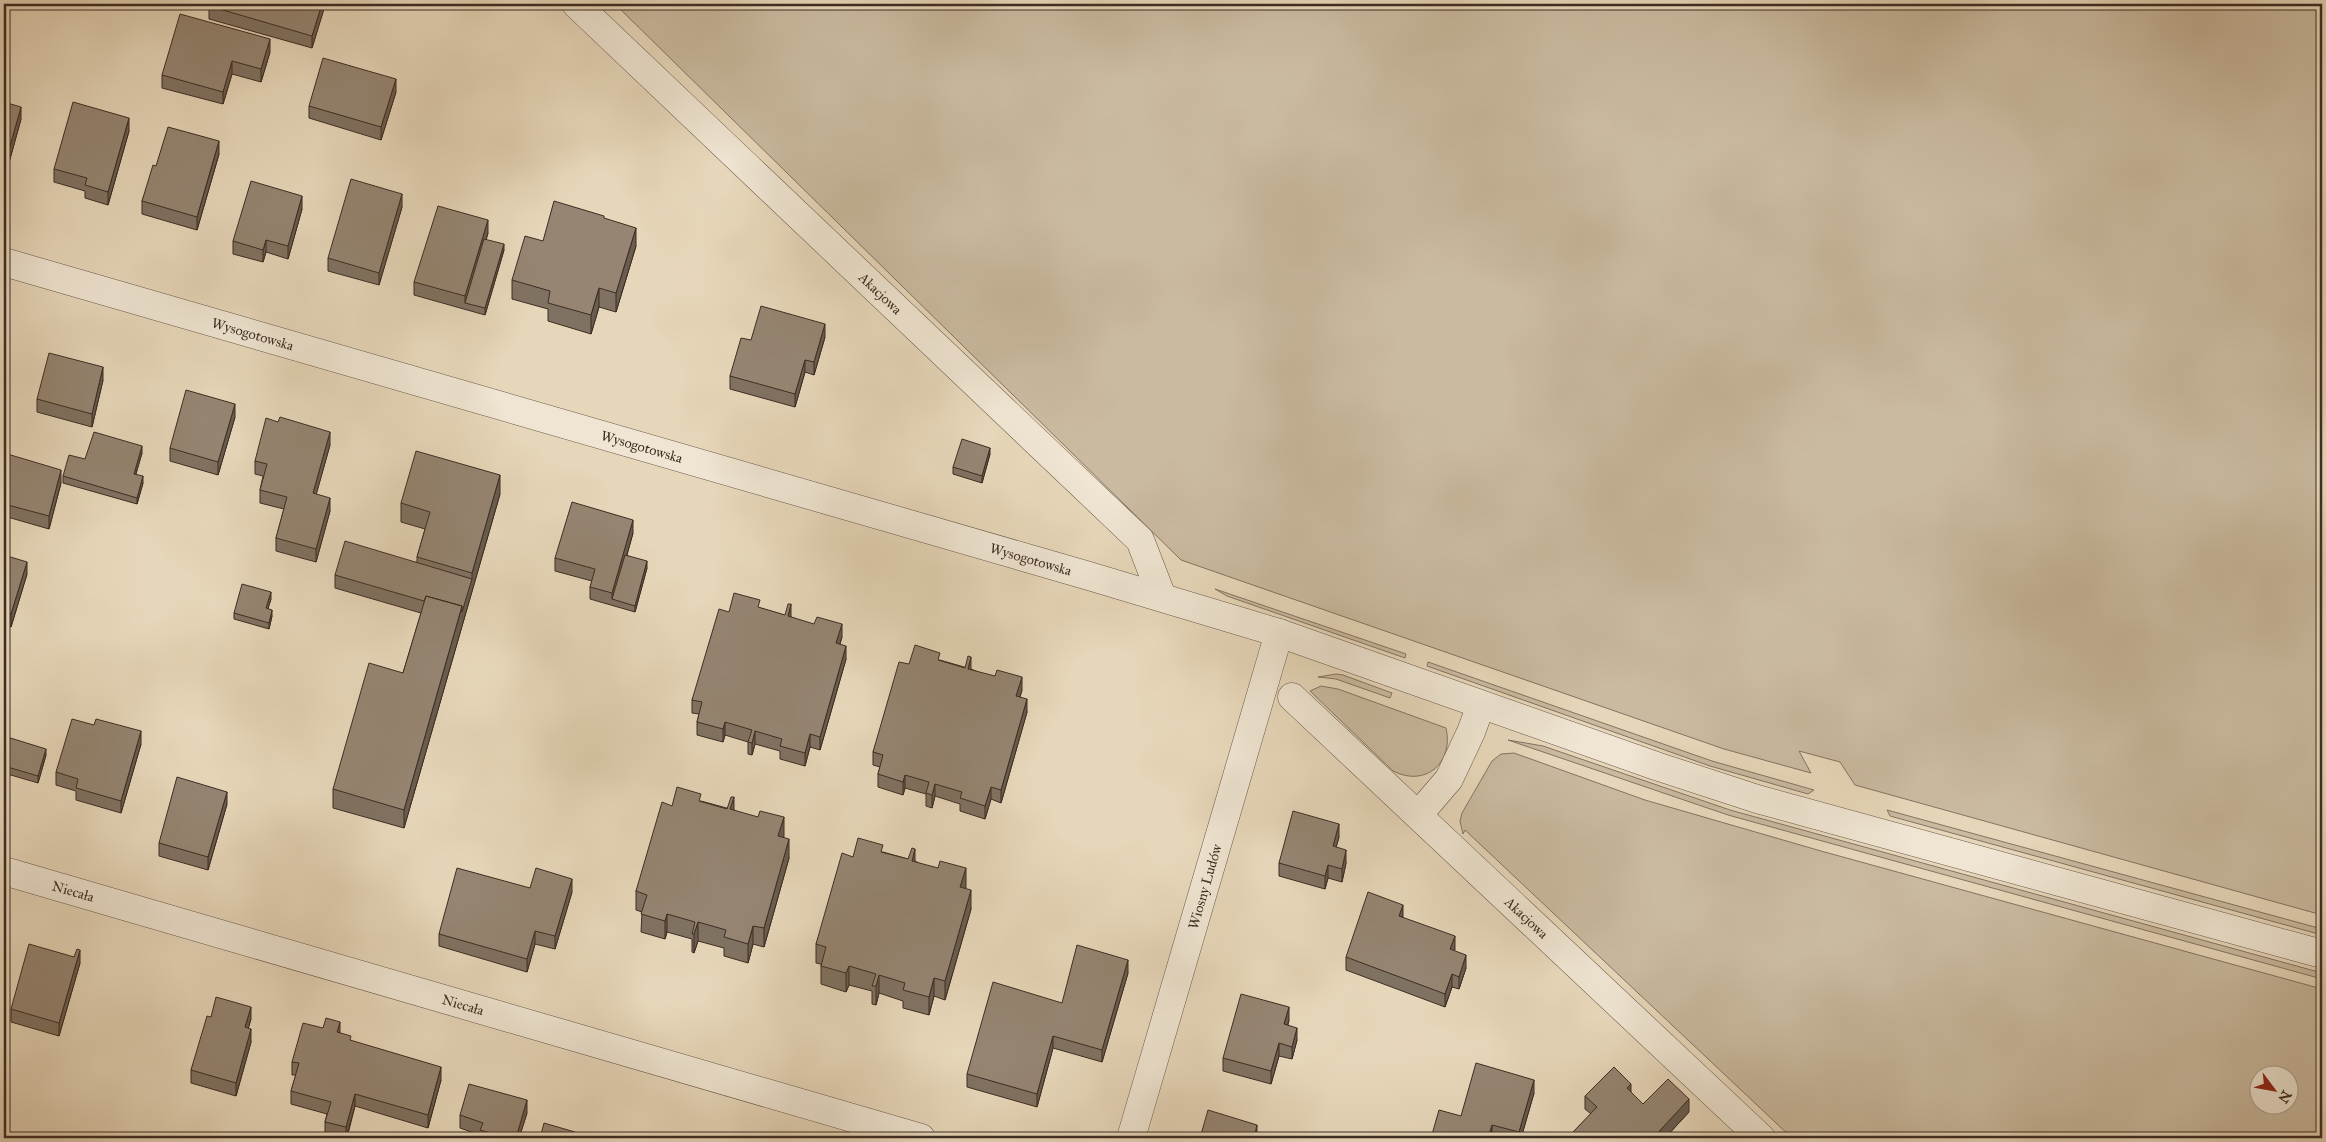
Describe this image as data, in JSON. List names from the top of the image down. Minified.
{"streets":{"street":["Akacjowa","Wysogotowska","Wiosny Ludów","Niecała"]},"crossings":[["Akacjowa","Wysogotowska"],["Wysogotowska","Wiosny Ludów"]],"north":"bottom right"}
